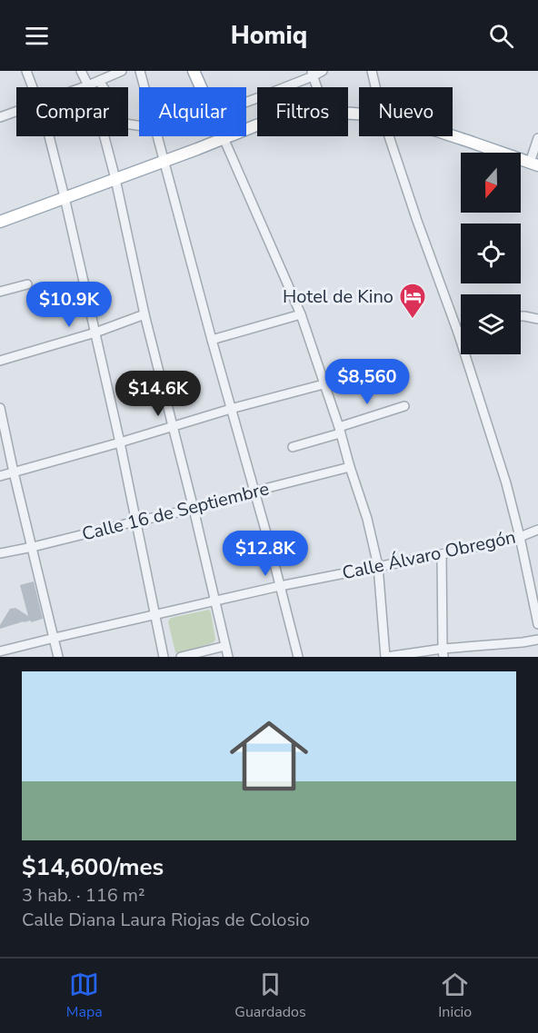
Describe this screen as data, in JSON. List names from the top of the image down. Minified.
{"streets":{"street":["Calle 16 de Septiembre","Calle Álvaro Obregón"]},"places":{"hotel":["Hotel de Kino"]},"north":"bottom","page":{"header":"Homiq","chip":["Comprar","Alquilar","Filtros","Nuevo"],"price":["$10.9K","$8,560","$14.6K","$12.8K"],"list":[{"name":"$14,600/mes","note":"3 hab. · 116 m² · Calle Diana Laura Riojas de Colosio"}],"tabs":["Mapa","Guardados","Inicio"]}}
